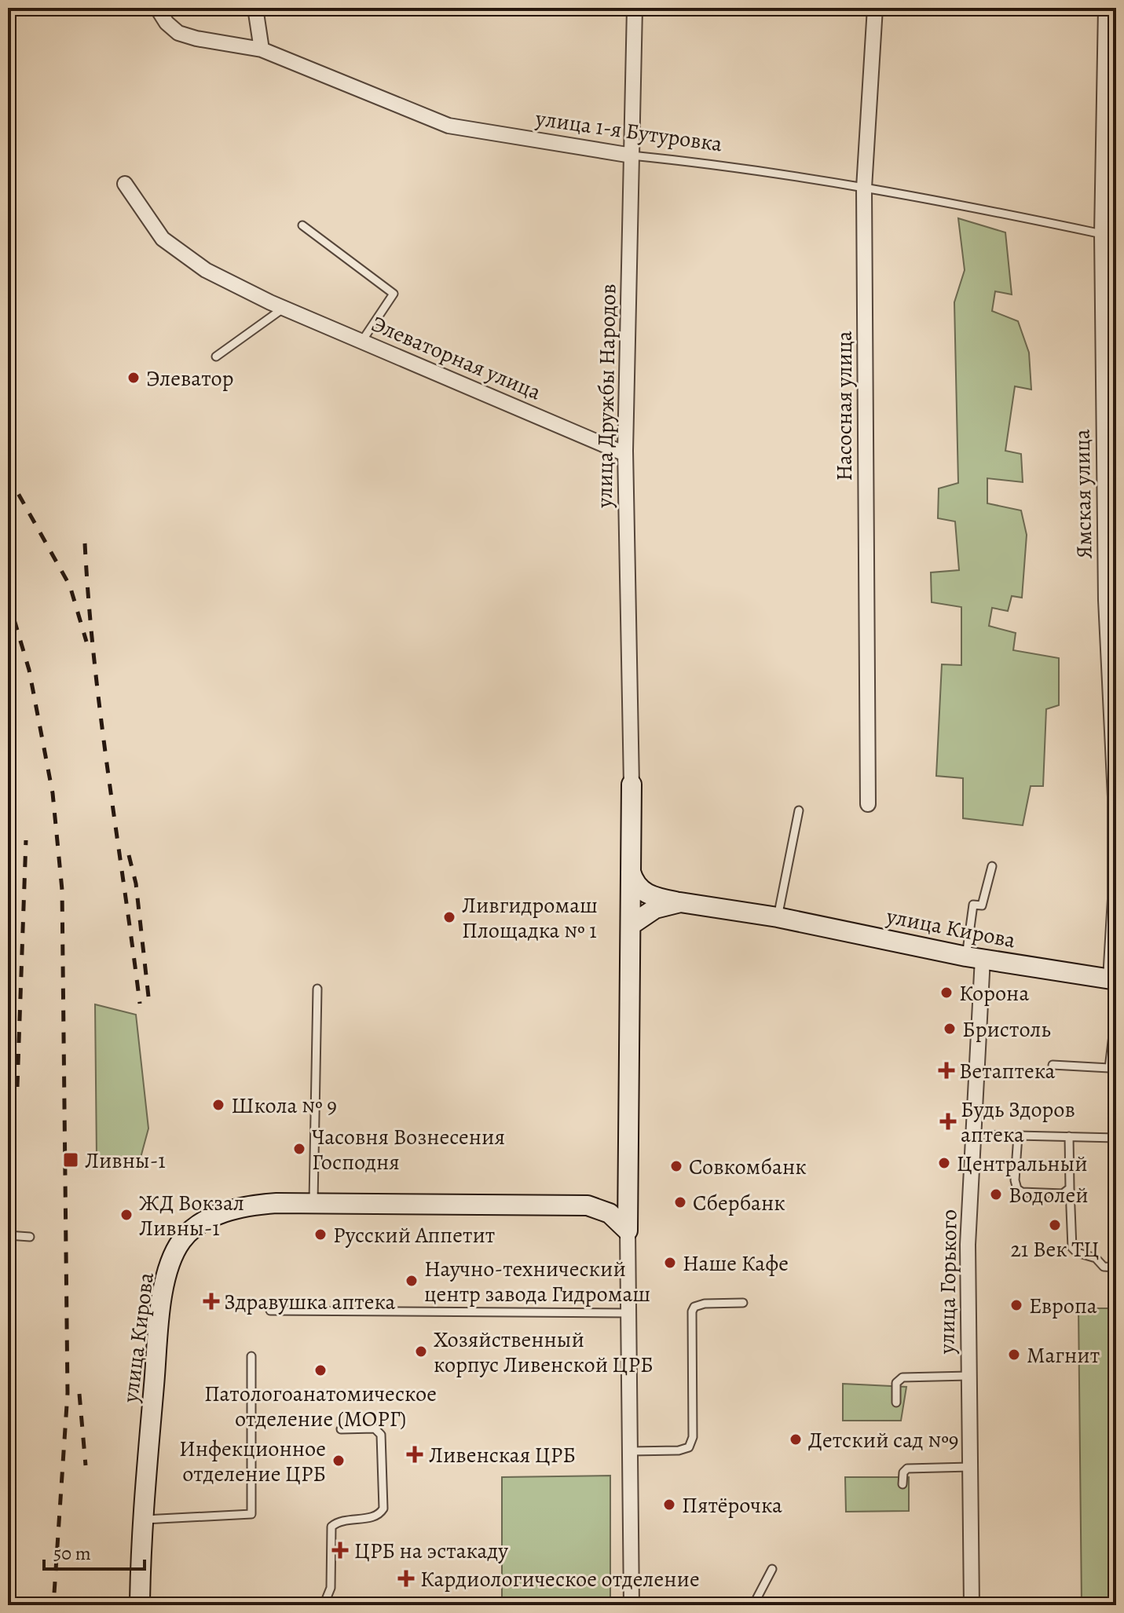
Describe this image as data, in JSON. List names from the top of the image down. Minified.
{"streets":{"street":["улица 1-я Бутуровка","Элеваторная улица","улица Дружбы Народов","Насосная улица","Ямская улица","улица Кирова","улица Горького"]},"crossings":[["улица 1-я Бутуровка","улица Дружбы Народов"],["улица 1-я Бутуровка","Насосная улица"],["улица 1-я Бутуровка","Ямская улица"],["Элеваторная улица","улица Дружбы Народов"],["Ямская улица","улица Кирова"],["улица Кирова","улица Горького"]],"places":{"other":["Элеватор","Ливгидромаш Площадка № 1","Корона","Бристоль","Школа № 9","Часовня Вознесения Господня","Центральный","Совкомбанк","Водолей","Сбербанк","ЖД Вокзал Ливны-1","21 Век ТЦ","Русский Аппетит","Наше Кафе","Научно-технический центр завода Гидромаш","Европа","Хозяйственный корпус Ливенской ЦРБ","Магнит","Патологоанатомическое отделение (МОРГ)","Детский сад №9","Инфекционное отделение ЦРБ","Пятёрочка"],"health":["Ветаптека","Будь Здоров аптека","Здравушка аптека","Ливенская ЦРБ","ЦРБ на эстакаду","Кардиологическое отделение"],"transit":["Ливны-1"]},"scale_bar":"50 m"}
